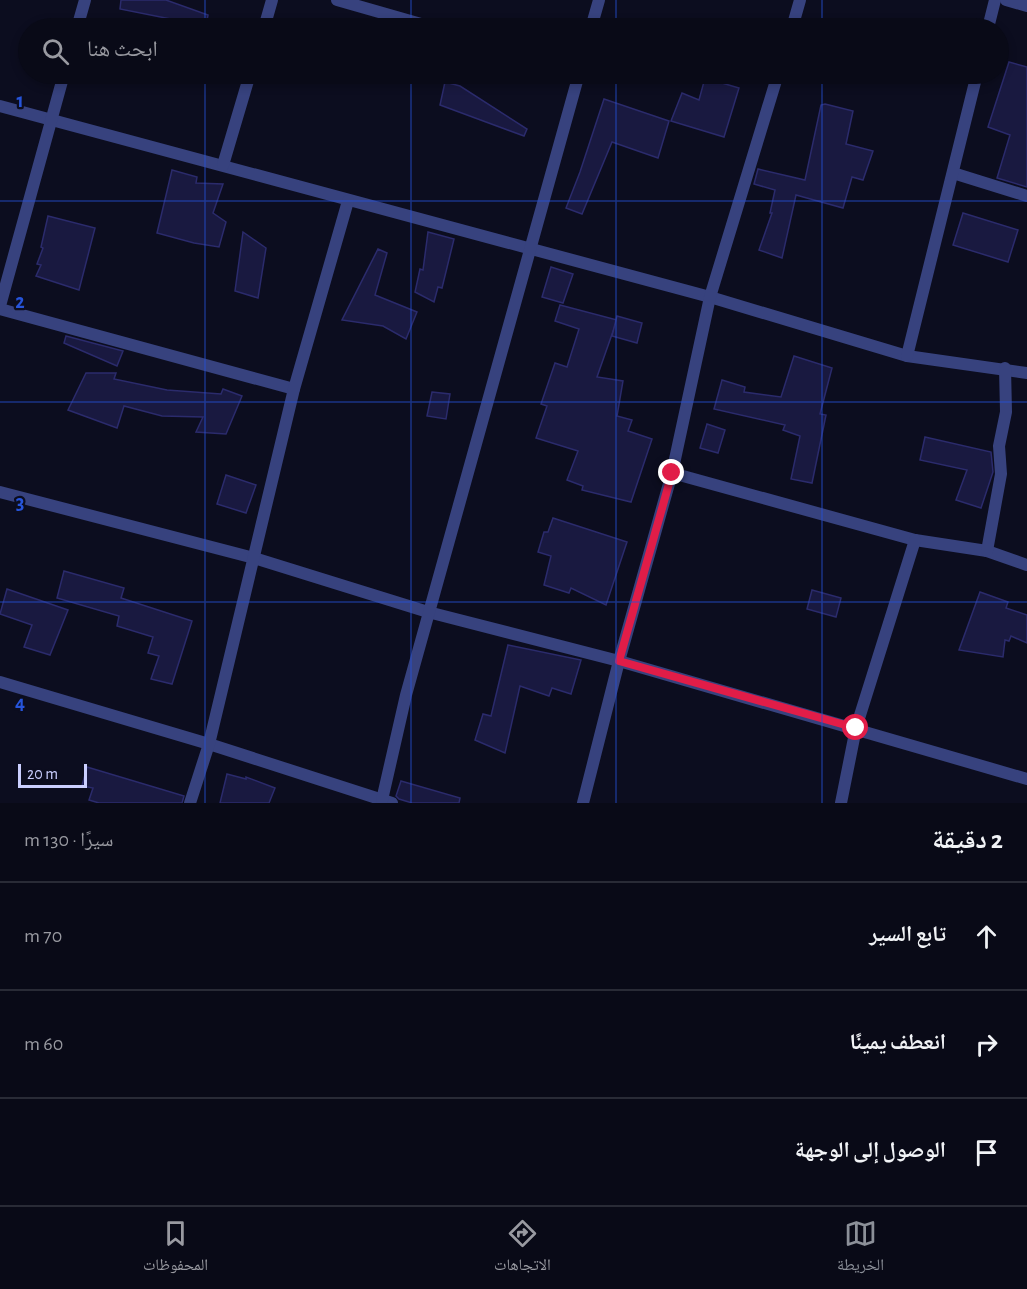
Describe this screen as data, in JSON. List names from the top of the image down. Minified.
{"scale_bar":"20 m","page":{"search":"ابحث هنا","scale":"20 m","heading":["2 دقيقة","سيرًا · 130 m"],"list":[["تابع السير","70 m"],["انعطف يمينًا","60 m"],"الوصول إلى الوجهة"],"nav":["الخريطة","الاتجاهات","المحفوظات"]},"grid":{"rows":["1","2","3","4"]}}
